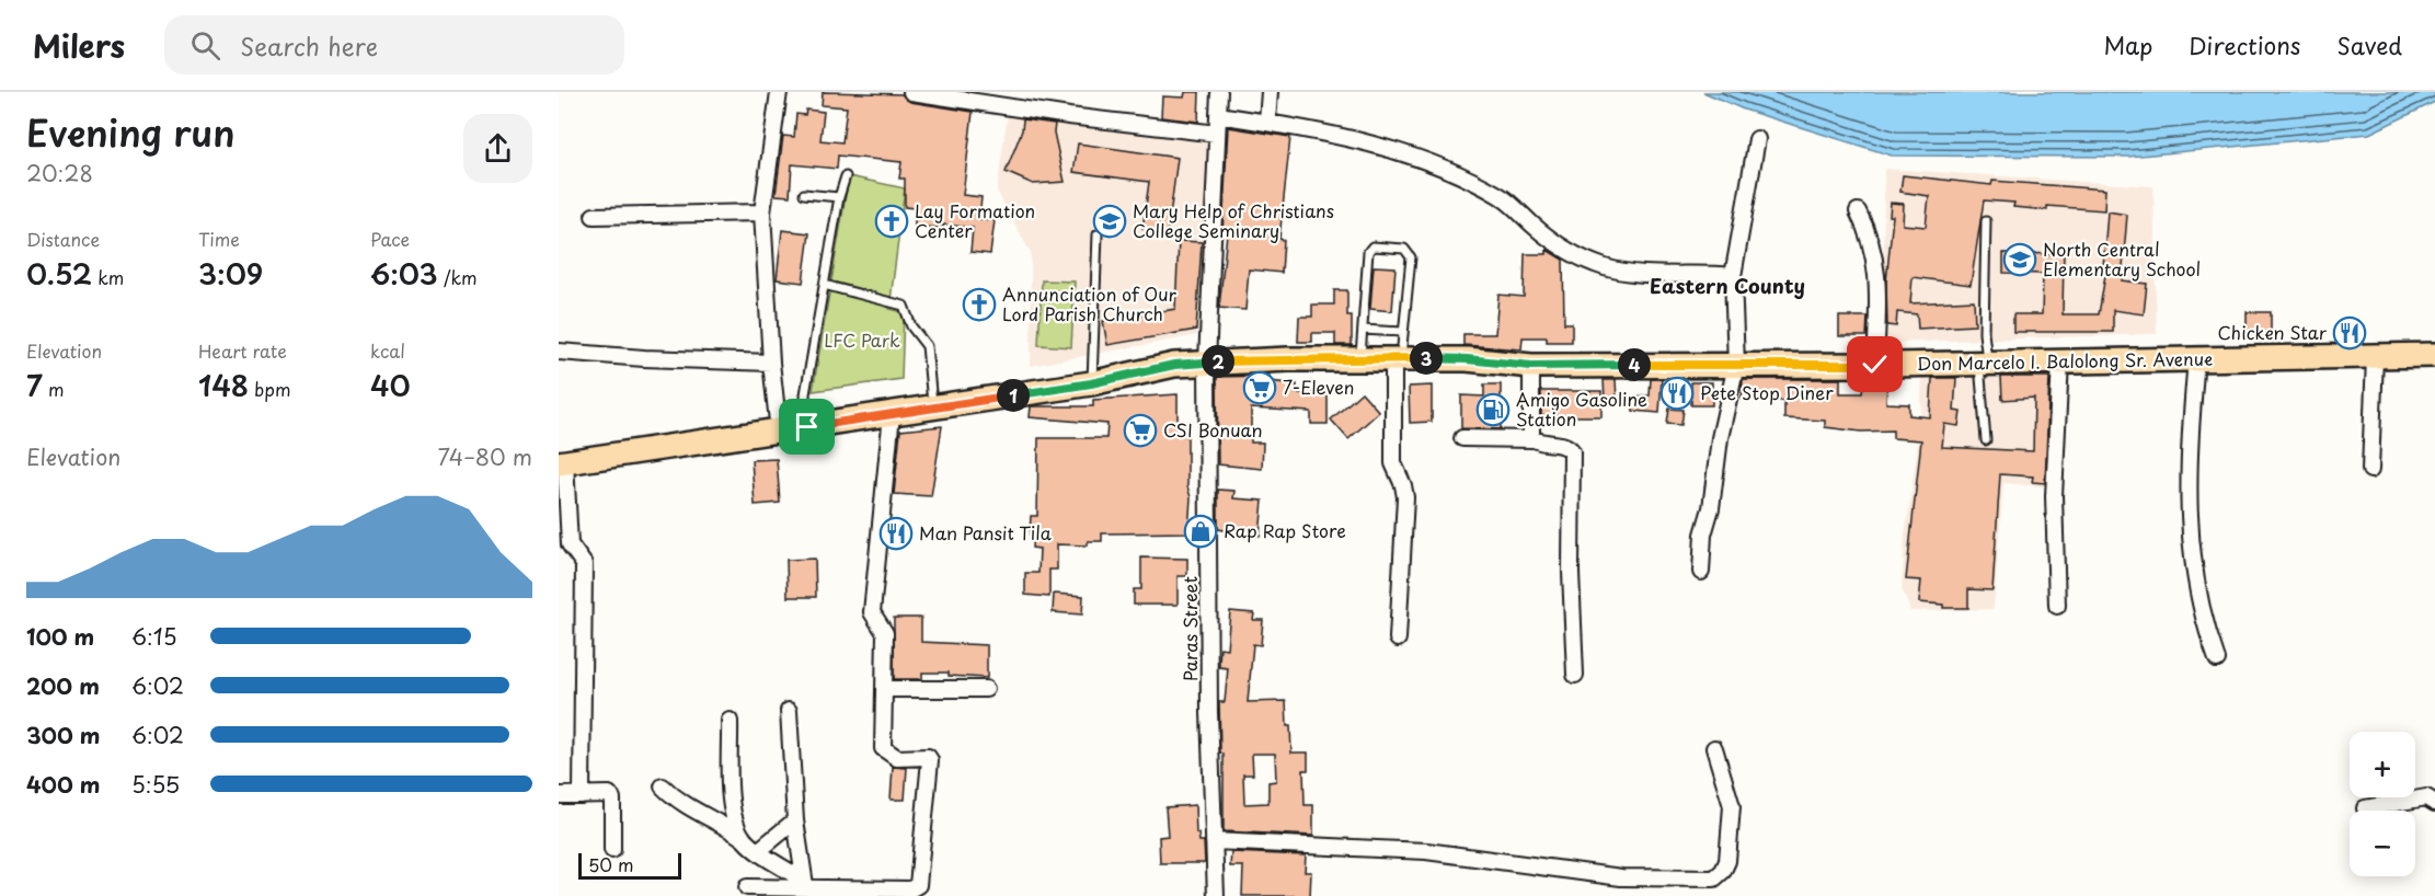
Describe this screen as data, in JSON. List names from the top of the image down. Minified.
{"streets":{"main road":["Don Marcelo I. Balolong Sr. Avenue"],"street":["Paras Street"]},"crossings":[["Don Marcelo I. Balolong Sr. Avenue","Paras Street"]],"districts":["Eastern County"],"parks":["LFC Park"],"places":{"church":["Lay Formation Center","Annunciation of Our Lord Parish Church"],"school or university":["Mary Help of Christians College Seminary","North Central Elementary School"],"restaurant":["Chicken Star","Pete Stop Diner","Man Pansit Tila"],"supermarket":["7-Eleven","CSI Bonuan"],"fuel station":["Amigo Gasoline Station"],"shop":["Rap Rap Store"]},"scale_bar":"50 m","page":{"header":"Milers","search":"Search here","nav":["Map","Directions","Saved"],"heading":["Evening run","20:28"],"stats":[["Distance","0.52 km"],["Time","3:09"],["Pace","6:03 /km"],["Elevation","7 m"],["Heart rate","148 bpm"],["kcal","40"]],"pins":["3","2","4","1"],"chart":["Elevation","74–80 m"],"list":[{"name":"100 m","note":"6:15"},{"name":"200 m","note":"6:02"},{"name":"300 m","note":"6:02"},{"name":"400 m","note":"5:55"}],"map_buttons":["+","−"],"scale":"50 m"}}
